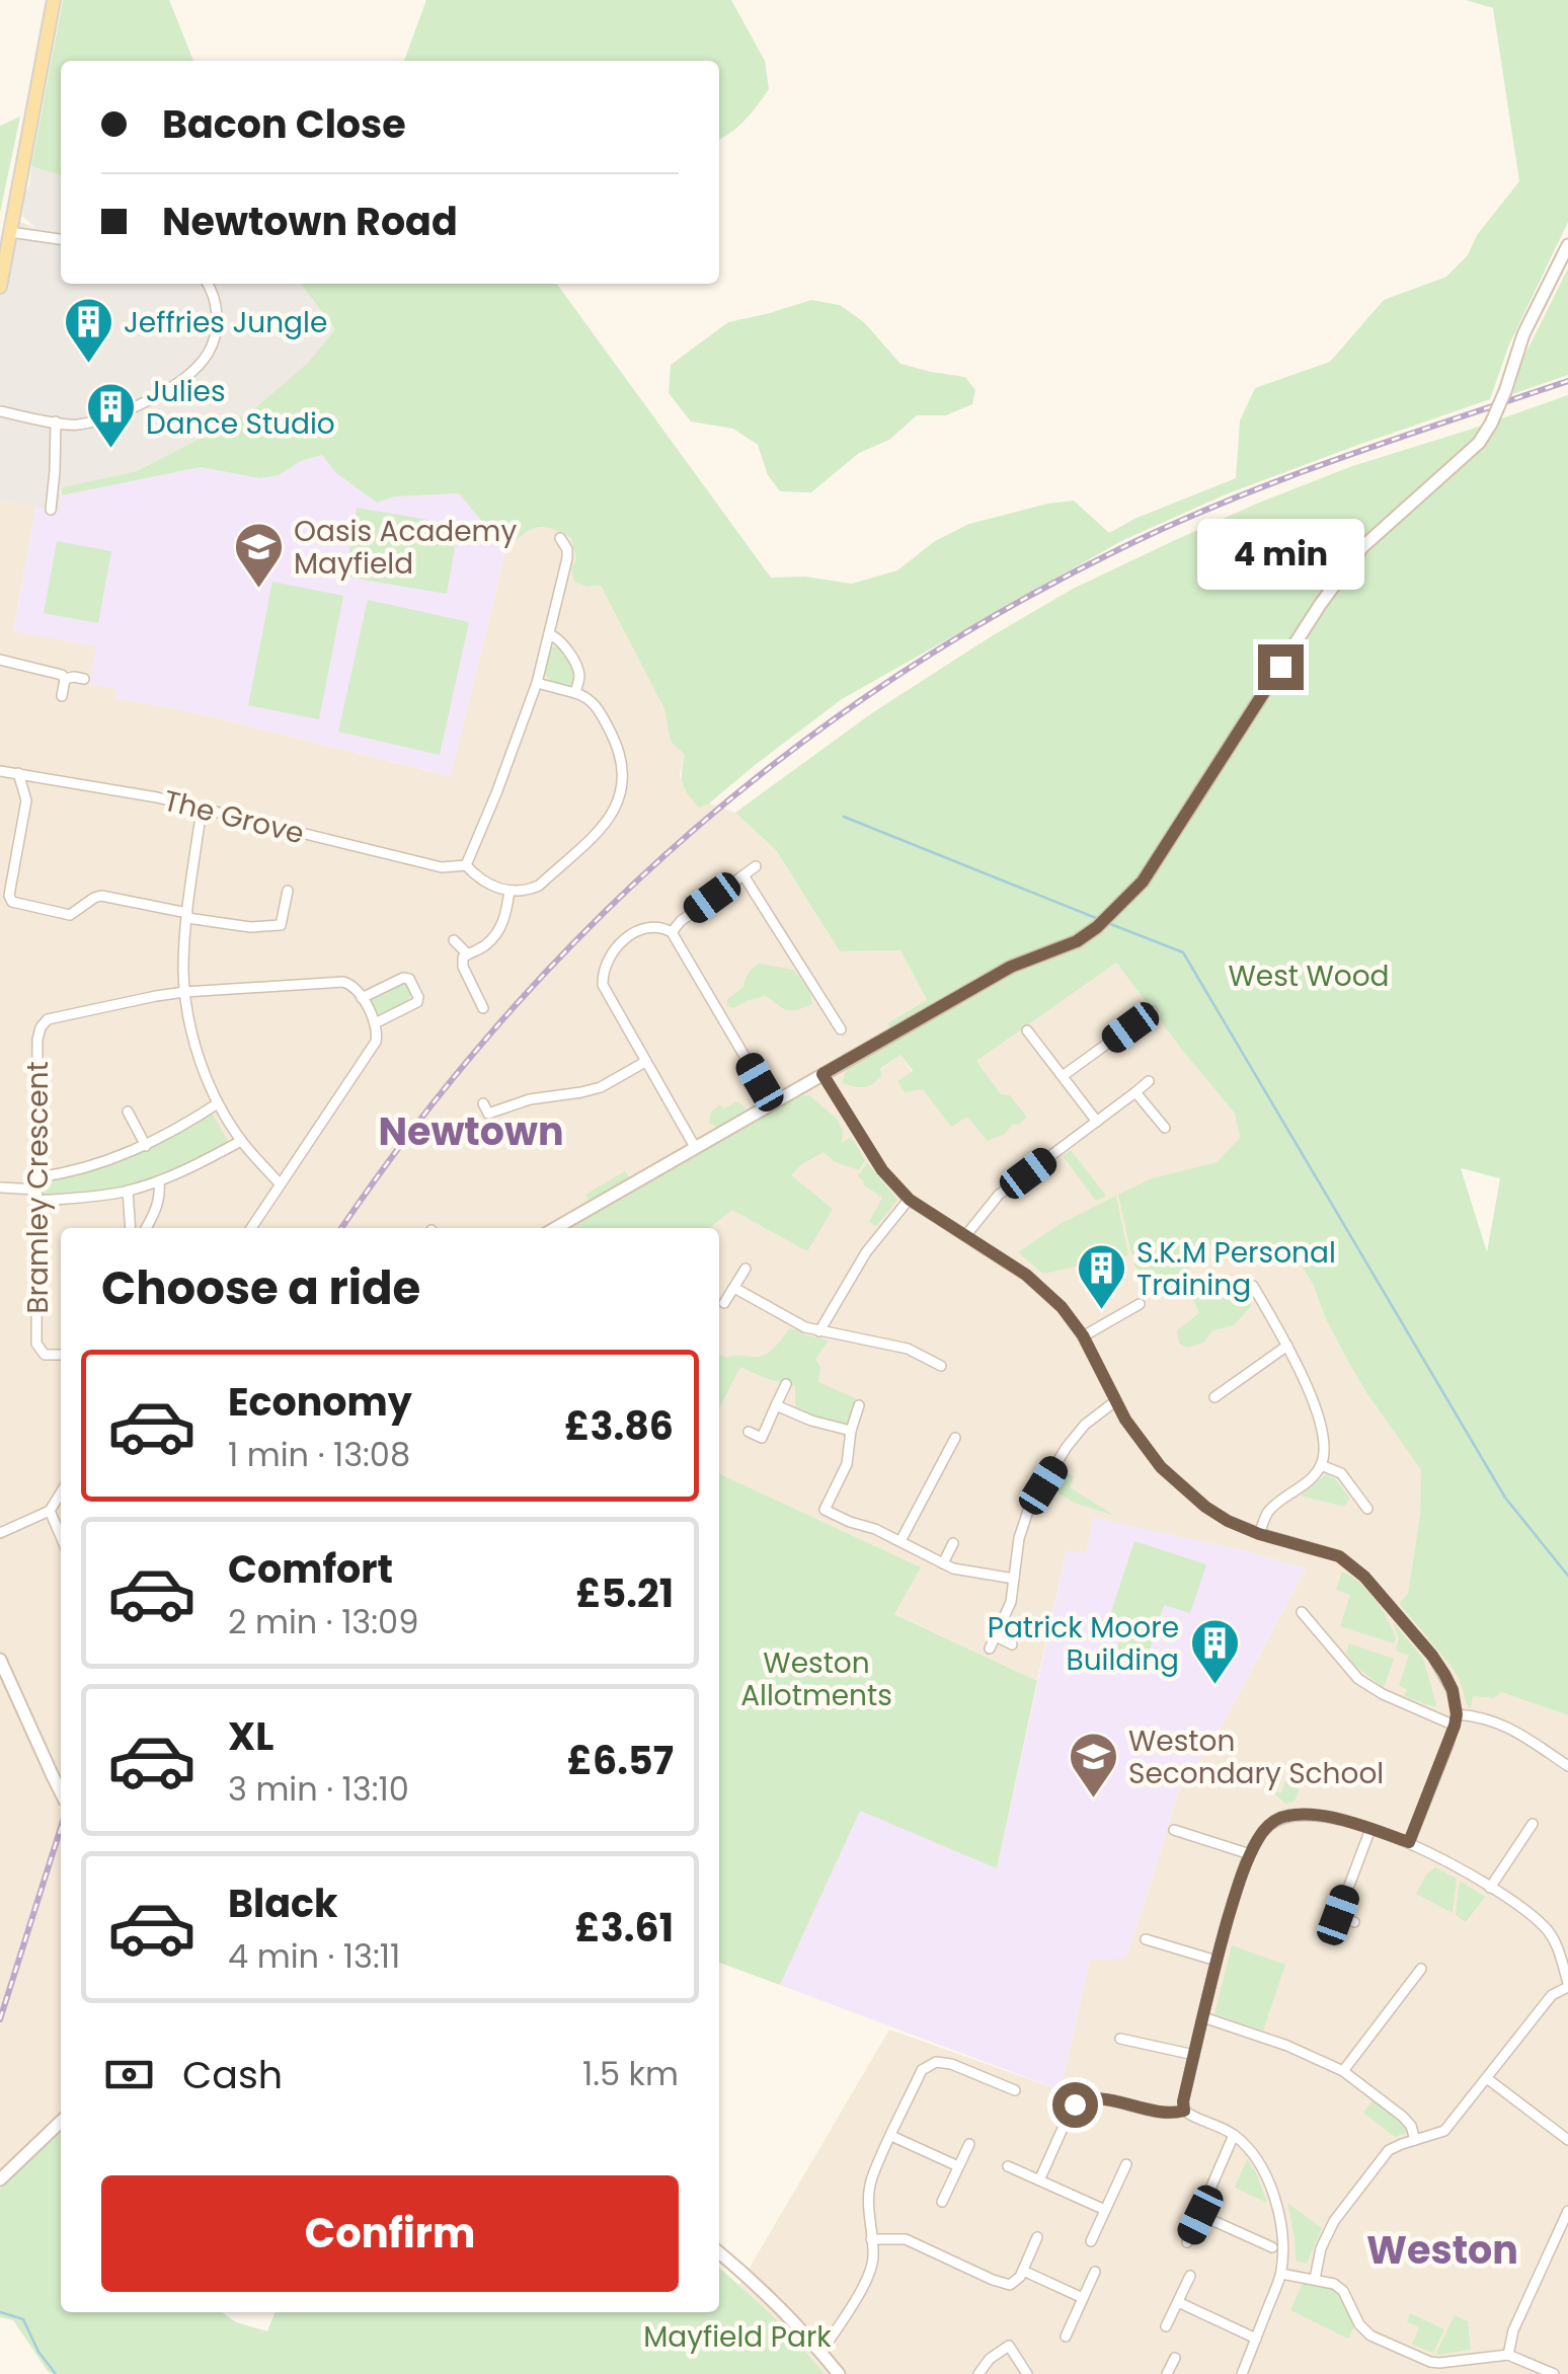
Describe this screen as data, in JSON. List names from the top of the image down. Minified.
{"streets":{"street":["The Grove","Bramley Crescent"]},"districts":["Newtown","Weston"],"parks":["West Wood","Weston Allotments","Mayfield Park"],"places":{"building":["Jeffries Jungle","Julies Dance Studio","S.K.M Personal Training","Patrick Moore Building"],"school or university":["Oasis Academy Mayfield","Weston Secondary School"]},"page":{"banner":["Bacon Close","Newtown Road"],"bubble":"4 min","heading":"Choose a ride","list":[{"name":"Economy","note":"1 min · 13:08","value":"£3.86"},{"name":"Comfort","note":"2 min · 13:09","value":"£5.21"},{"name":"XL","note":"3 min · 13:10","value":"£6.57"},{"name":"Black","note":"4 min · 13:11","value":"£3.61"}],"pay":["Cash","1.5 km"],"buttons":"Confirm"}}
